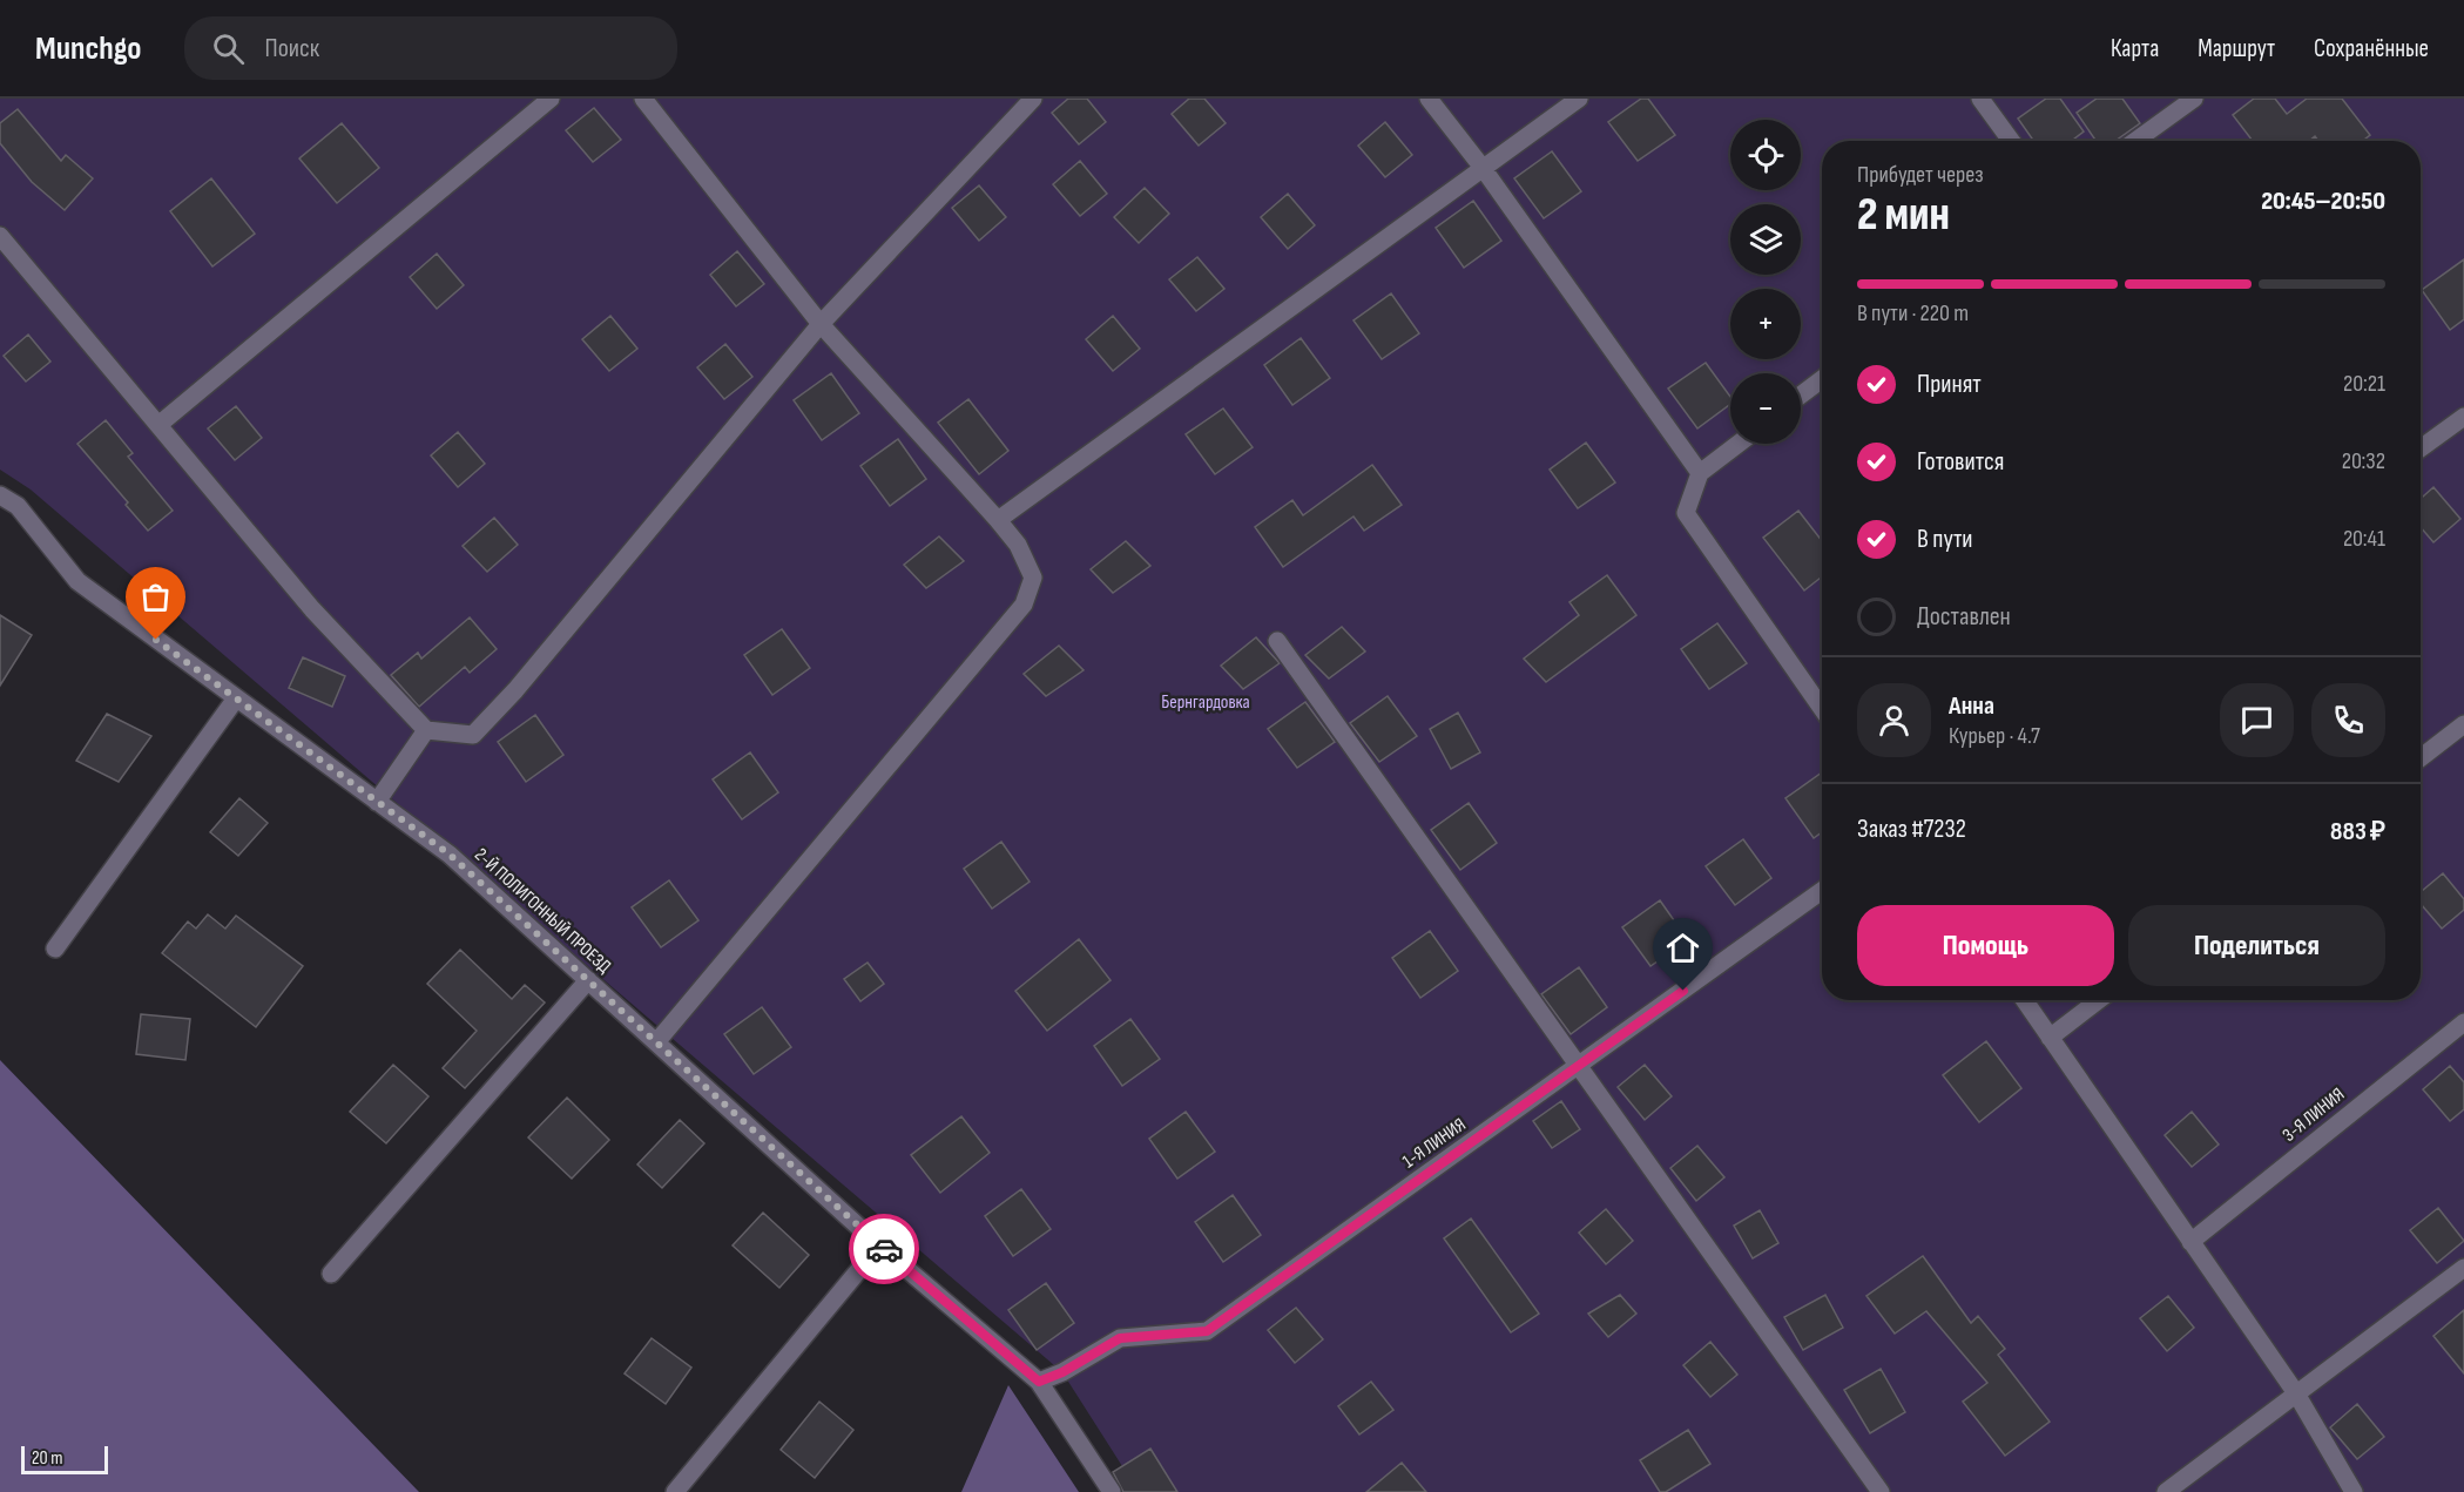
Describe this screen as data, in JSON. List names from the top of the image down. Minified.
{"streets":{"street":["2-Й ПОЛИГОННЫЙ ПРОЕЗД","3-Я ЛИНИЯ","1-Я ЛИНИЯ"]},"crossings":[["2-Й ПОЛИГОННЫЙ ПРОЕЗД","1-Я ЛИНИЯ"]],"parks":["Бернгардовка"],"scale_bar":"20 m","page":{"header":"Munchgo","search":"Поиск","nav":["Карта","Маршрут","Сохранённые"],"map_buttons":["+","−"],"heading":["2 мин","Прибудет через","20:45–20:50"],"panel":["Анна","Курьер · 4.7","Заказ #7232","883 ₽"],"bar":"В пути · 220 m","list":[["Принят","20:21"],["Готовится","20:32"],["В пути","20:41"],"Доставлен"],"buttons":["Помощь","Поделиться"],"scale":"20 m"}}
